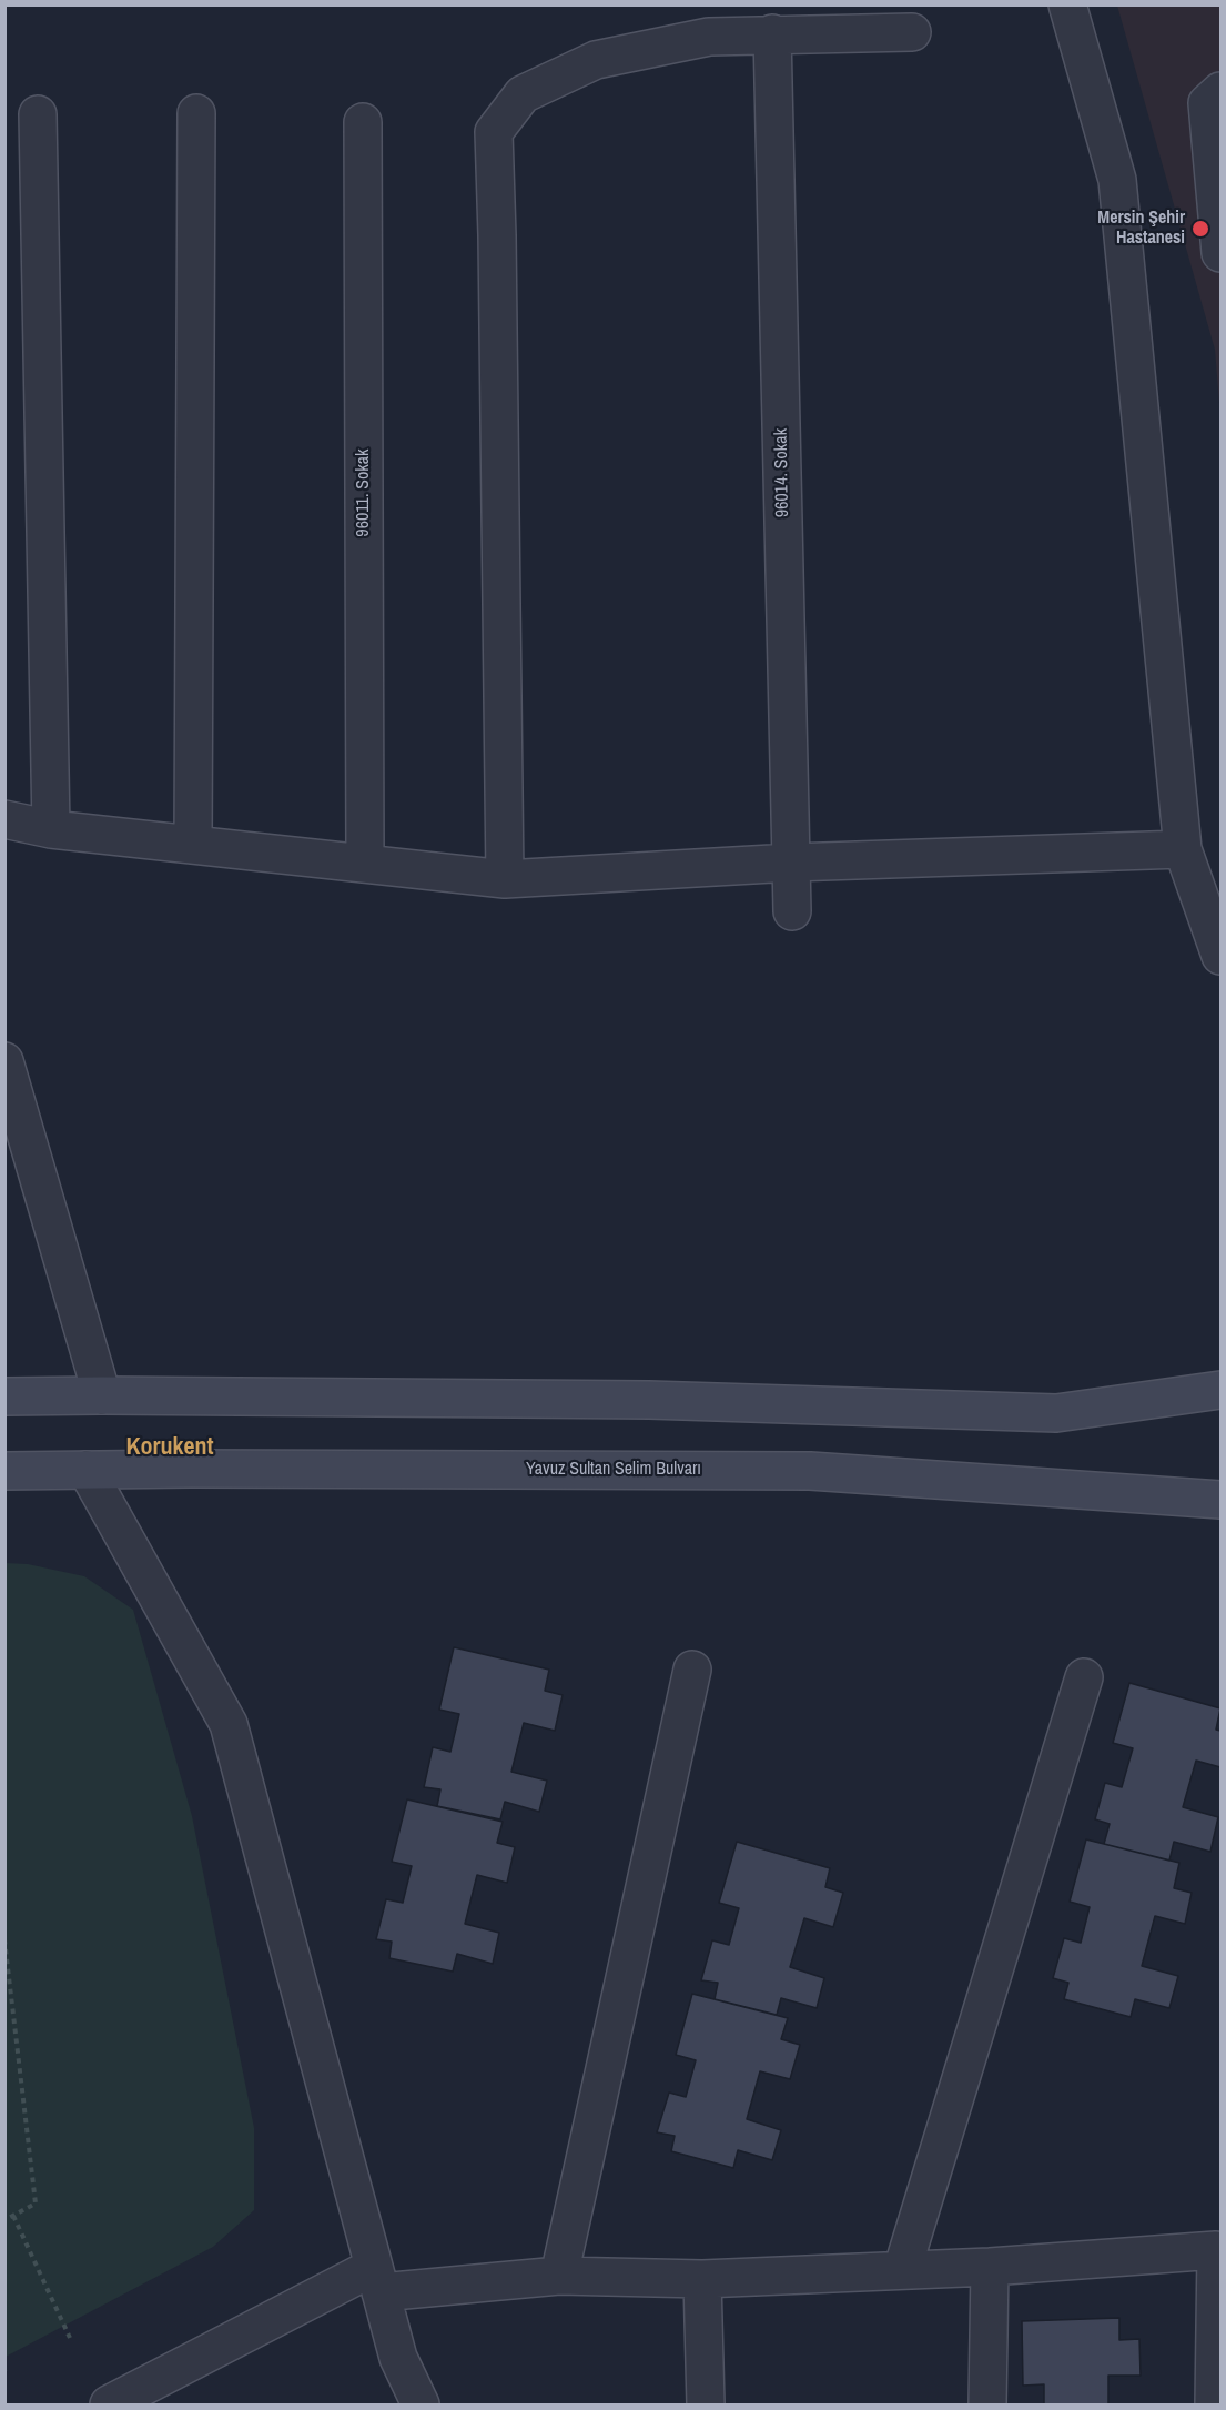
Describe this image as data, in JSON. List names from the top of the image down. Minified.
{"streets":{"street":["96014. Sokak","96011. Sokak","Yavuz Sultan Selim Bulvarı"]},"districts":["Korukent"],"places":["Mersin Şehir Hastanesi"]}
